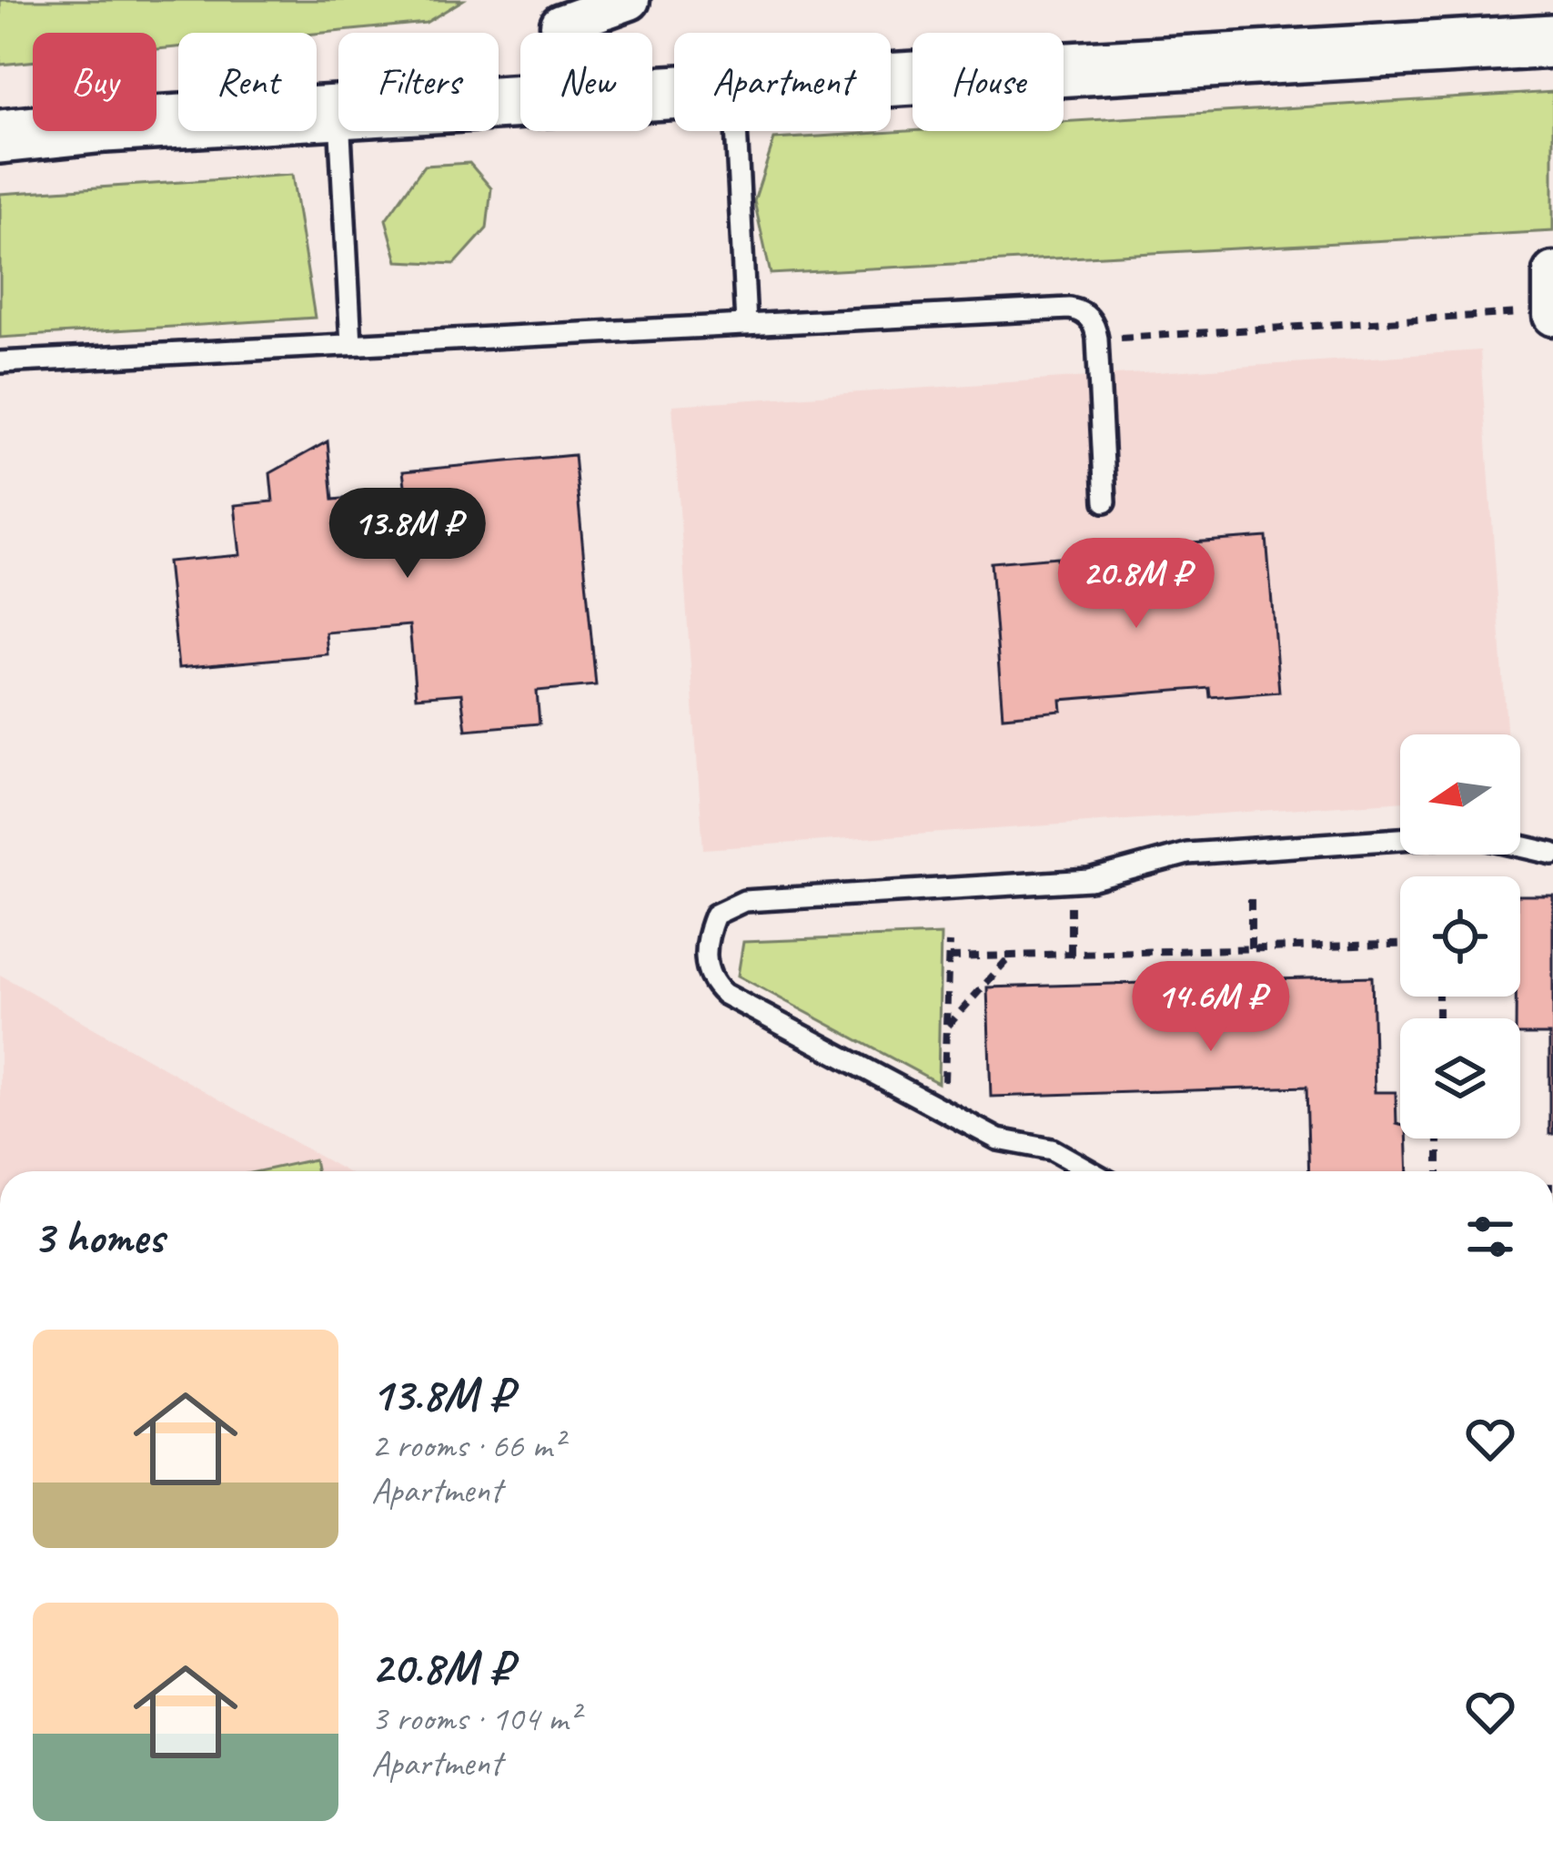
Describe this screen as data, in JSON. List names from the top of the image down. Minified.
{"north":"left","page":{"chip":["Buy","Rent","Filters","New","Apartment","House"],"price":["13.8M ₽","20.8M ₽","14.6M ₽"],"heading":"3 homes","list":[{"name":"13.8M ₽","note":"2 rooms · 66 m² · Apartment"},{"name":"20.8M ₽","note":"3 rooms · 104 m² · Apartment"}]}}
